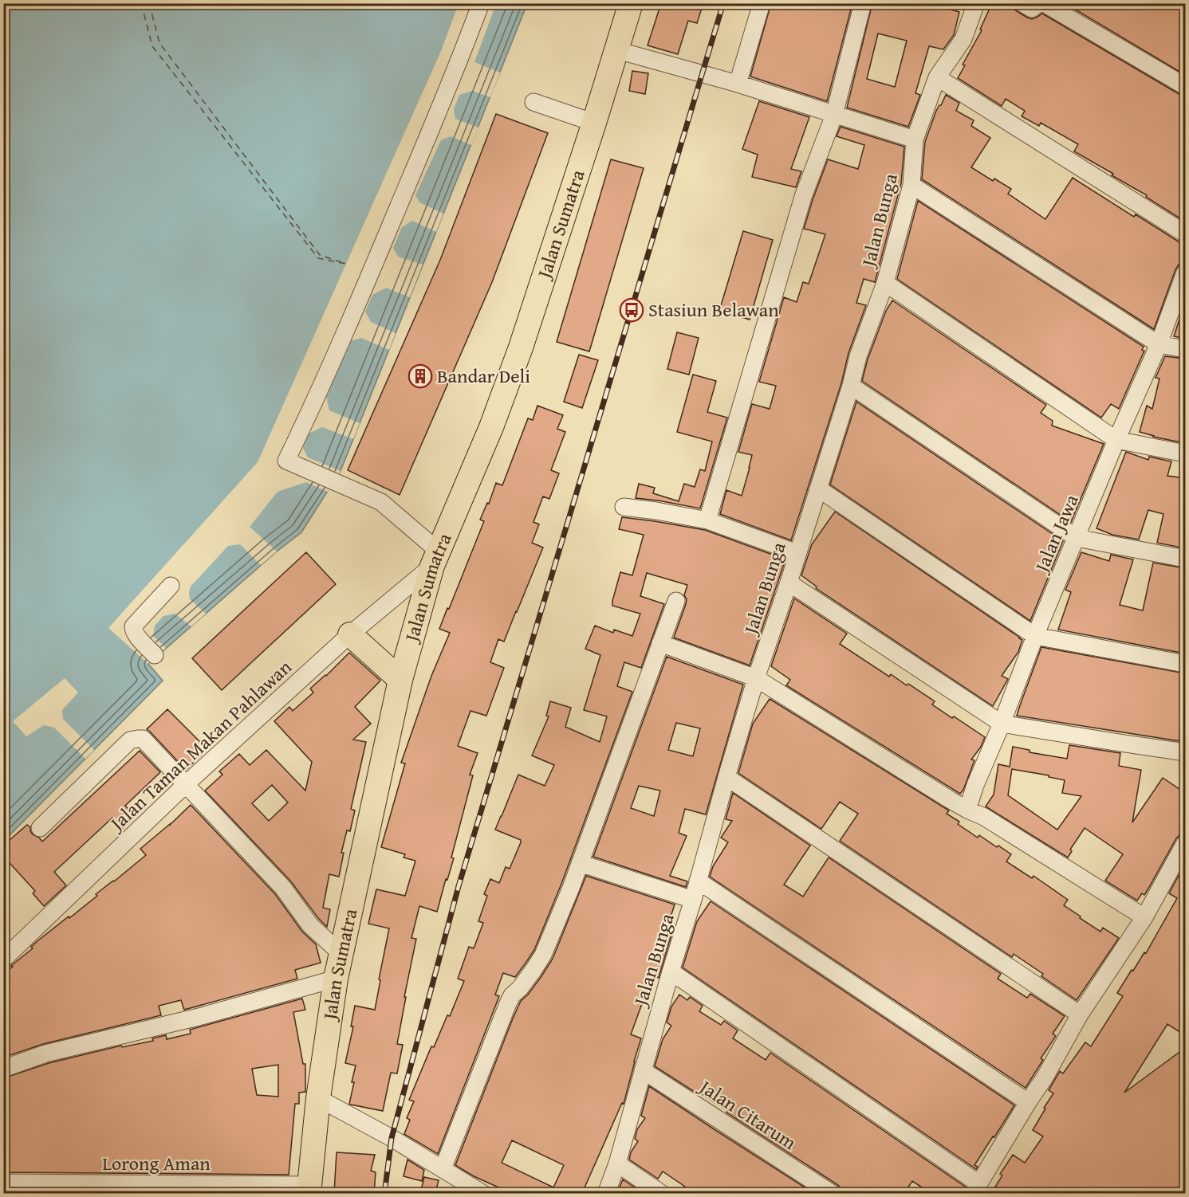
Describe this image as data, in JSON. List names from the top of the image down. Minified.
{"streets":{"highway":["Jalan Sumatra"],"street":["Jalan Bunga","Jalan Jawa","Jalan Taman Makan Pahlawan","Jalan Citarum","Lorong Aman"]},"crossings":[["Jalan Bunga","Jalan Citarum"],["Jalan Sumatra","Jalan Taman Makan Pahlawan"],["Jalan Sumatra","Lorong Aman"]],"places":{"bus stop":["Stasiun Belawan"],"building":["Bandar Deli"]}}
